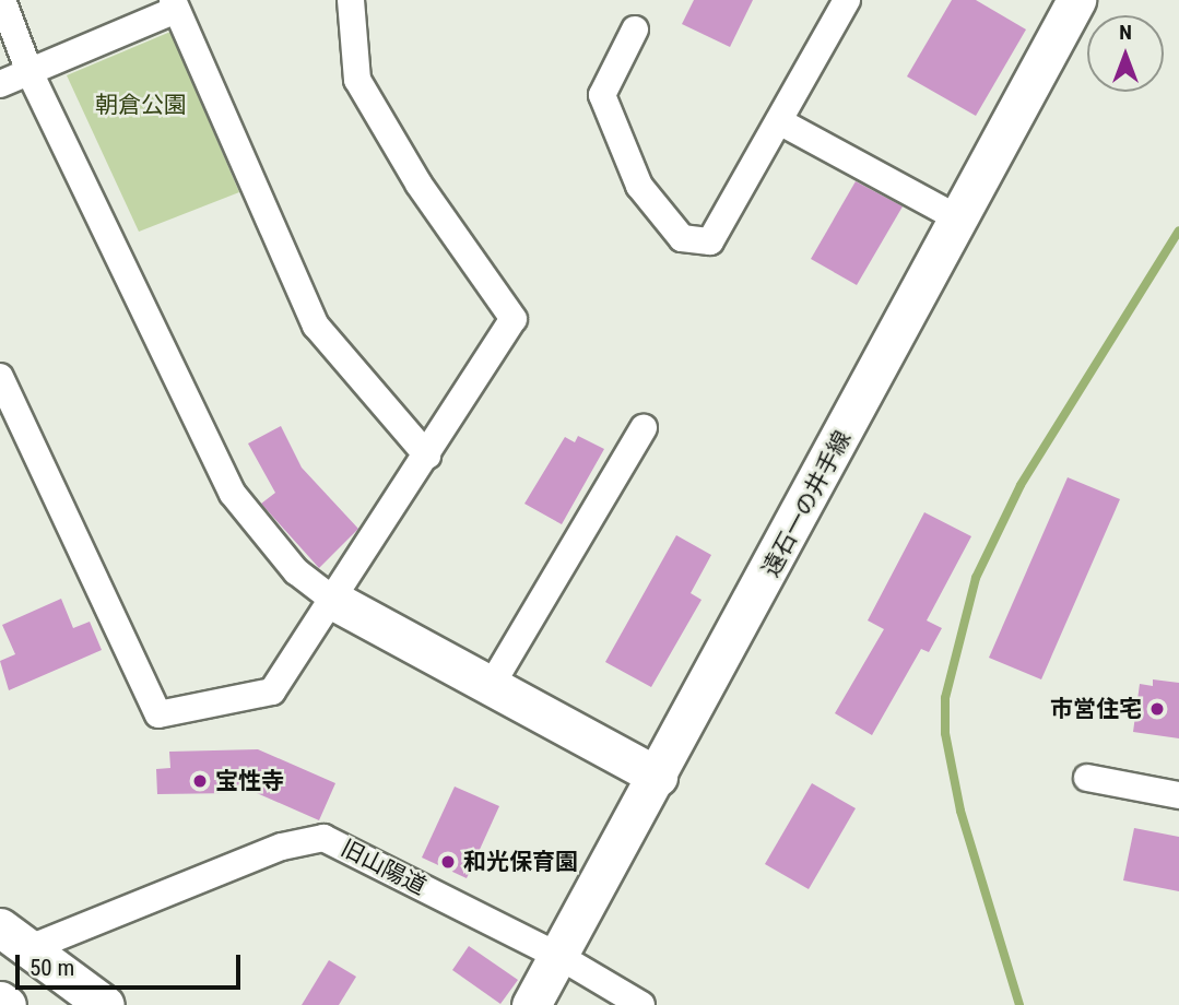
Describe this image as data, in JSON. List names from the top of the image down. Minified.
{"streets":{"street":["遠石一の井手線","旧山陽道"]},"crossings":[["遠石一の井手線","旧山陽道"]],"parks":["朝倉公園"],"places":["市営住宅","宝性寺","和光保育園"],"scale_bar":"50 m","north":"top"}
